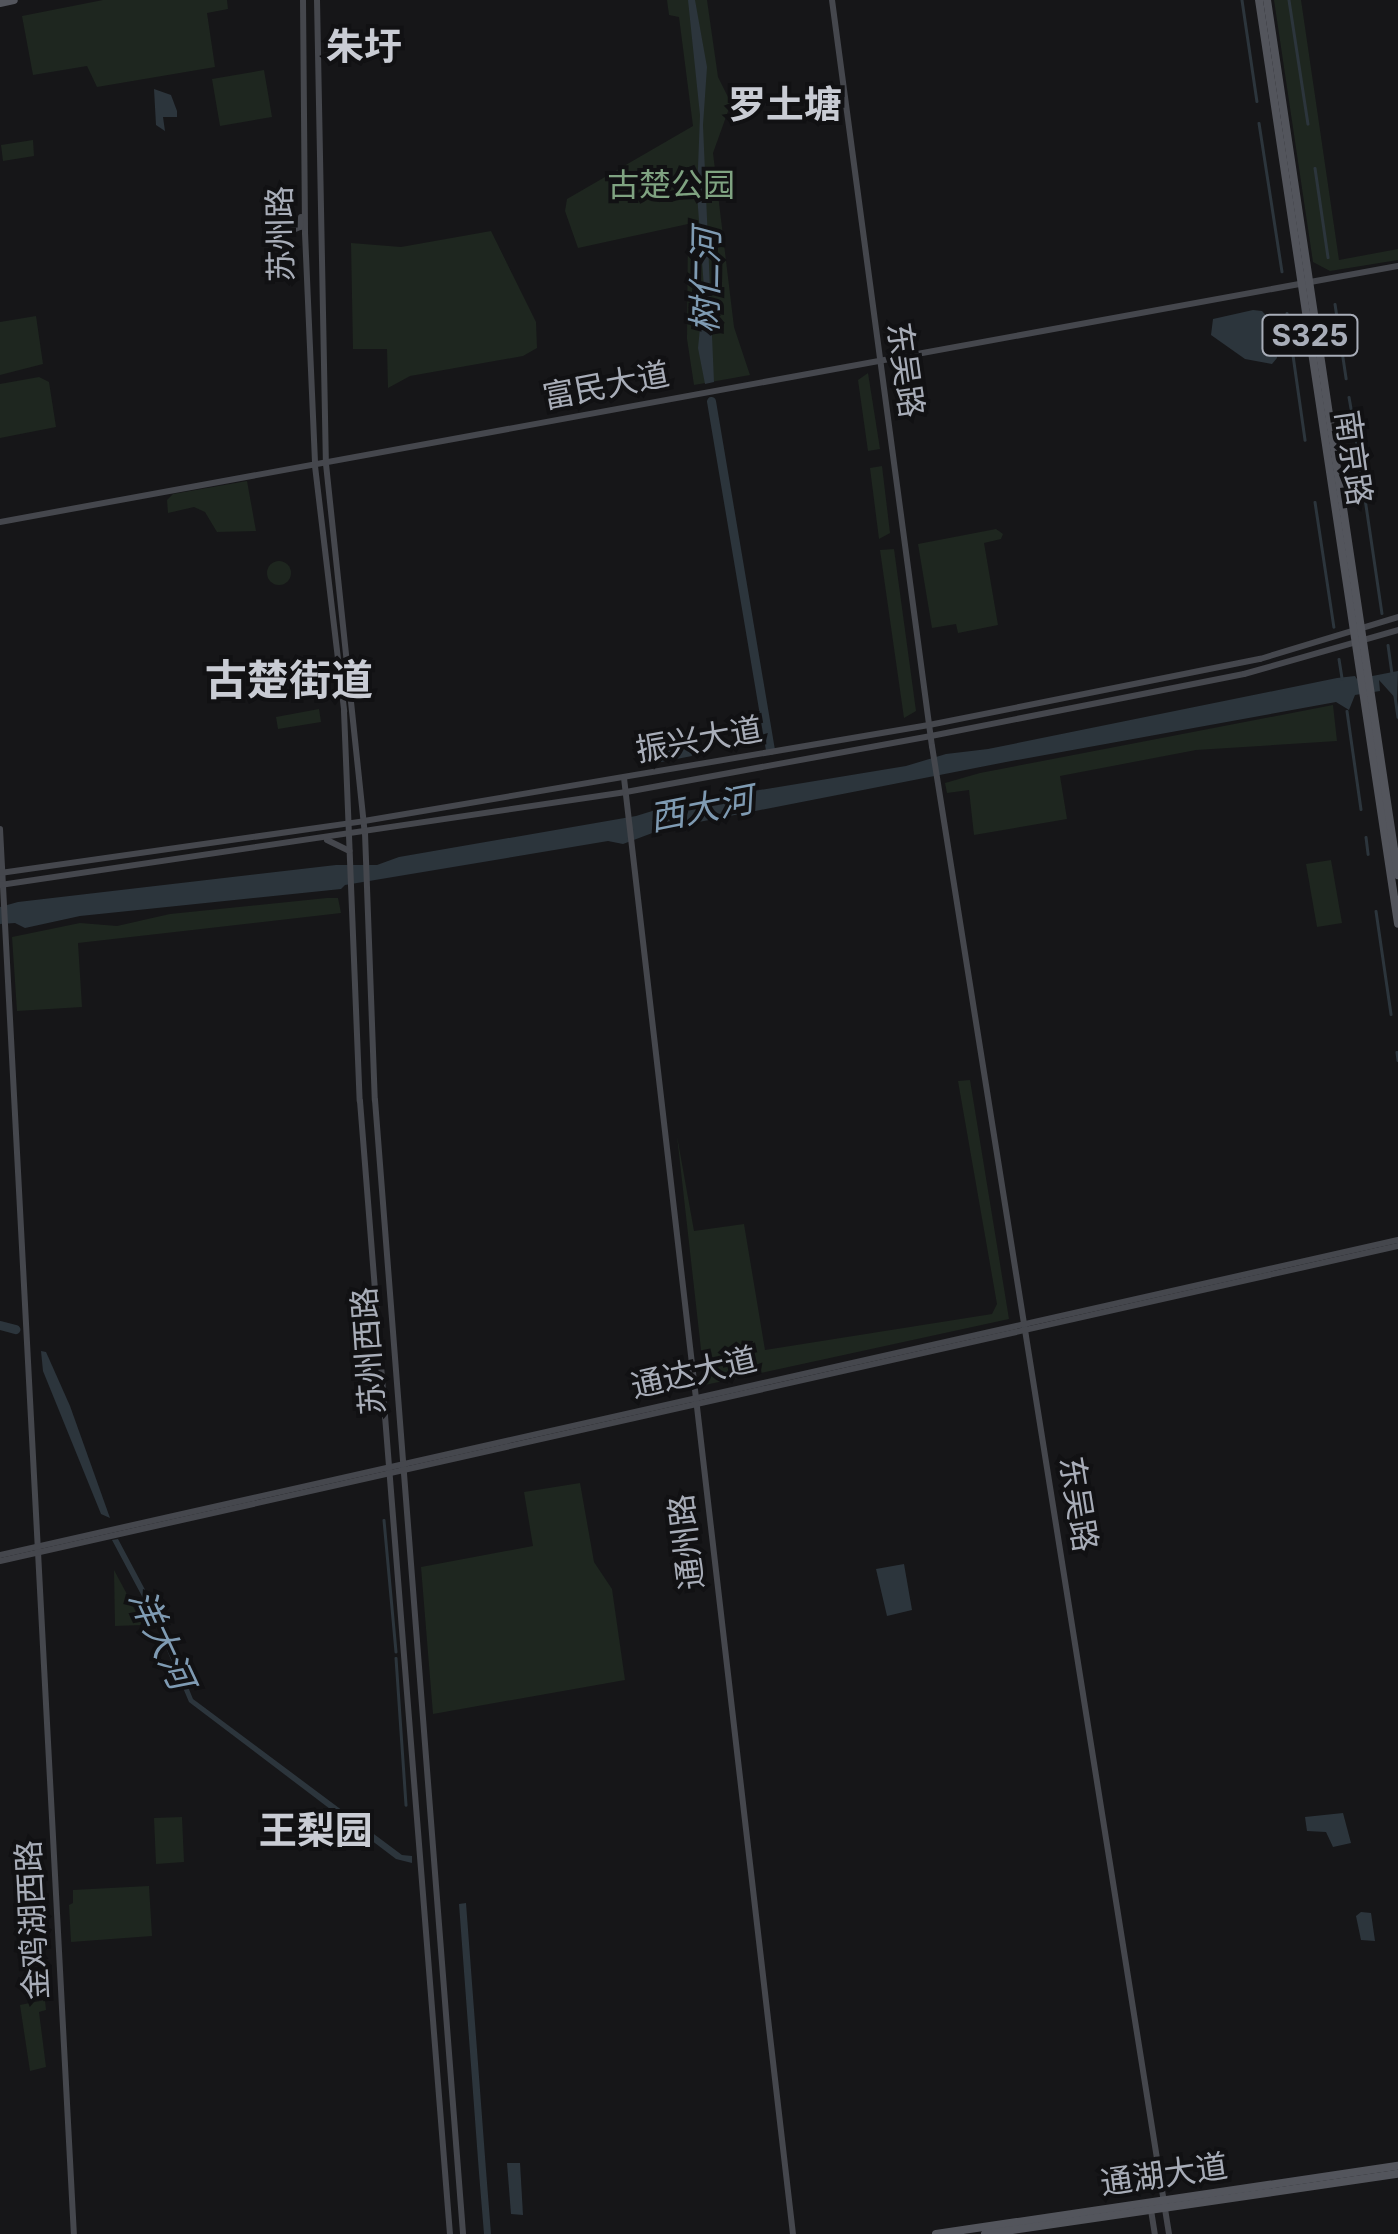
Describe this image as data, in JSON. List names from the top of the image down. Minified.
{"streets":{"main road":["苏州路","S325","东吴路","富民大道","南京路","振兴大道","苏州西路","通达大道","通州路","金鸡湖西路","通湖大道"]},"crossings":[["苏州路","富民大道"],["苏州路","苏州西路"],["东吴路","富民大道"],["东吴路","振兴大道"],["东吴路","通达大道"],["东吴路","通湖大道"],["富民大道","南京路"],["富民大道","苏州西路"],["南京路","振兴大道"],["振兴大道","苏州西路"],["振兴大道","通州路"],["振兴大道","金鸡湖西路"],["苏州西路","通达大道"],["通达大道","通州路"],["通达大道","金鸡湖西路"]],"districts":["朱圩","罗土塘","古楚街道","王梨园"],"water":["树仁河","西大河","洋大河"],"parks":["古楚公园"]}
